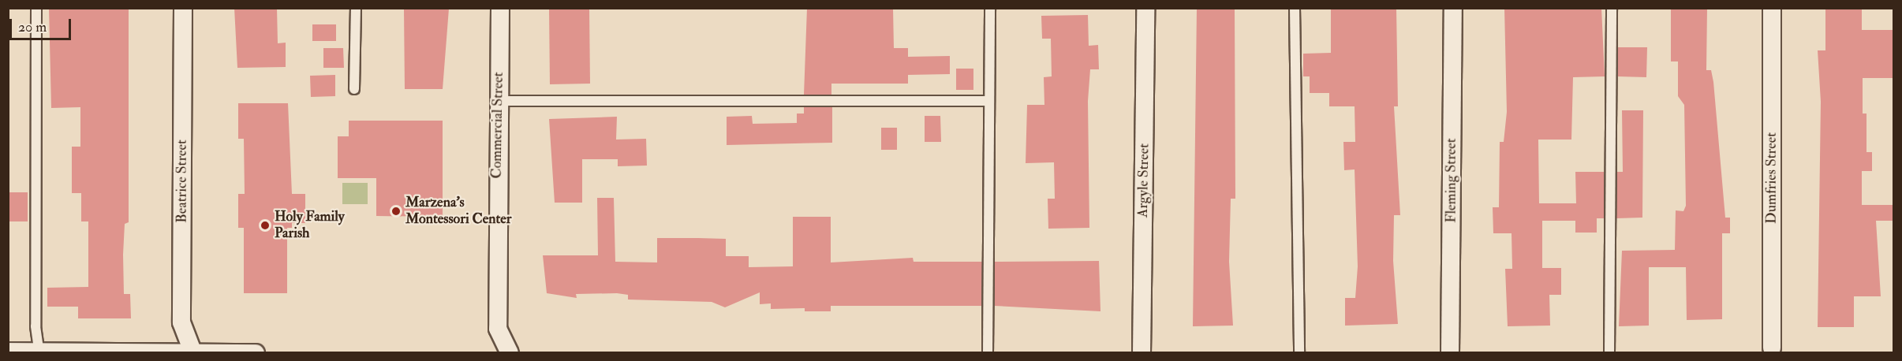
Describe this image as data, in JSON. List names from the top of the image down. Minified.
{"streets":{"street":["Commercial Street","Dumfries Street","Argyle Street","Fleming Street","Beatrice Street"]},"places":["Marzena's Montessori Center","Holy Family Parish"],"scale_bar":"20 m"}
